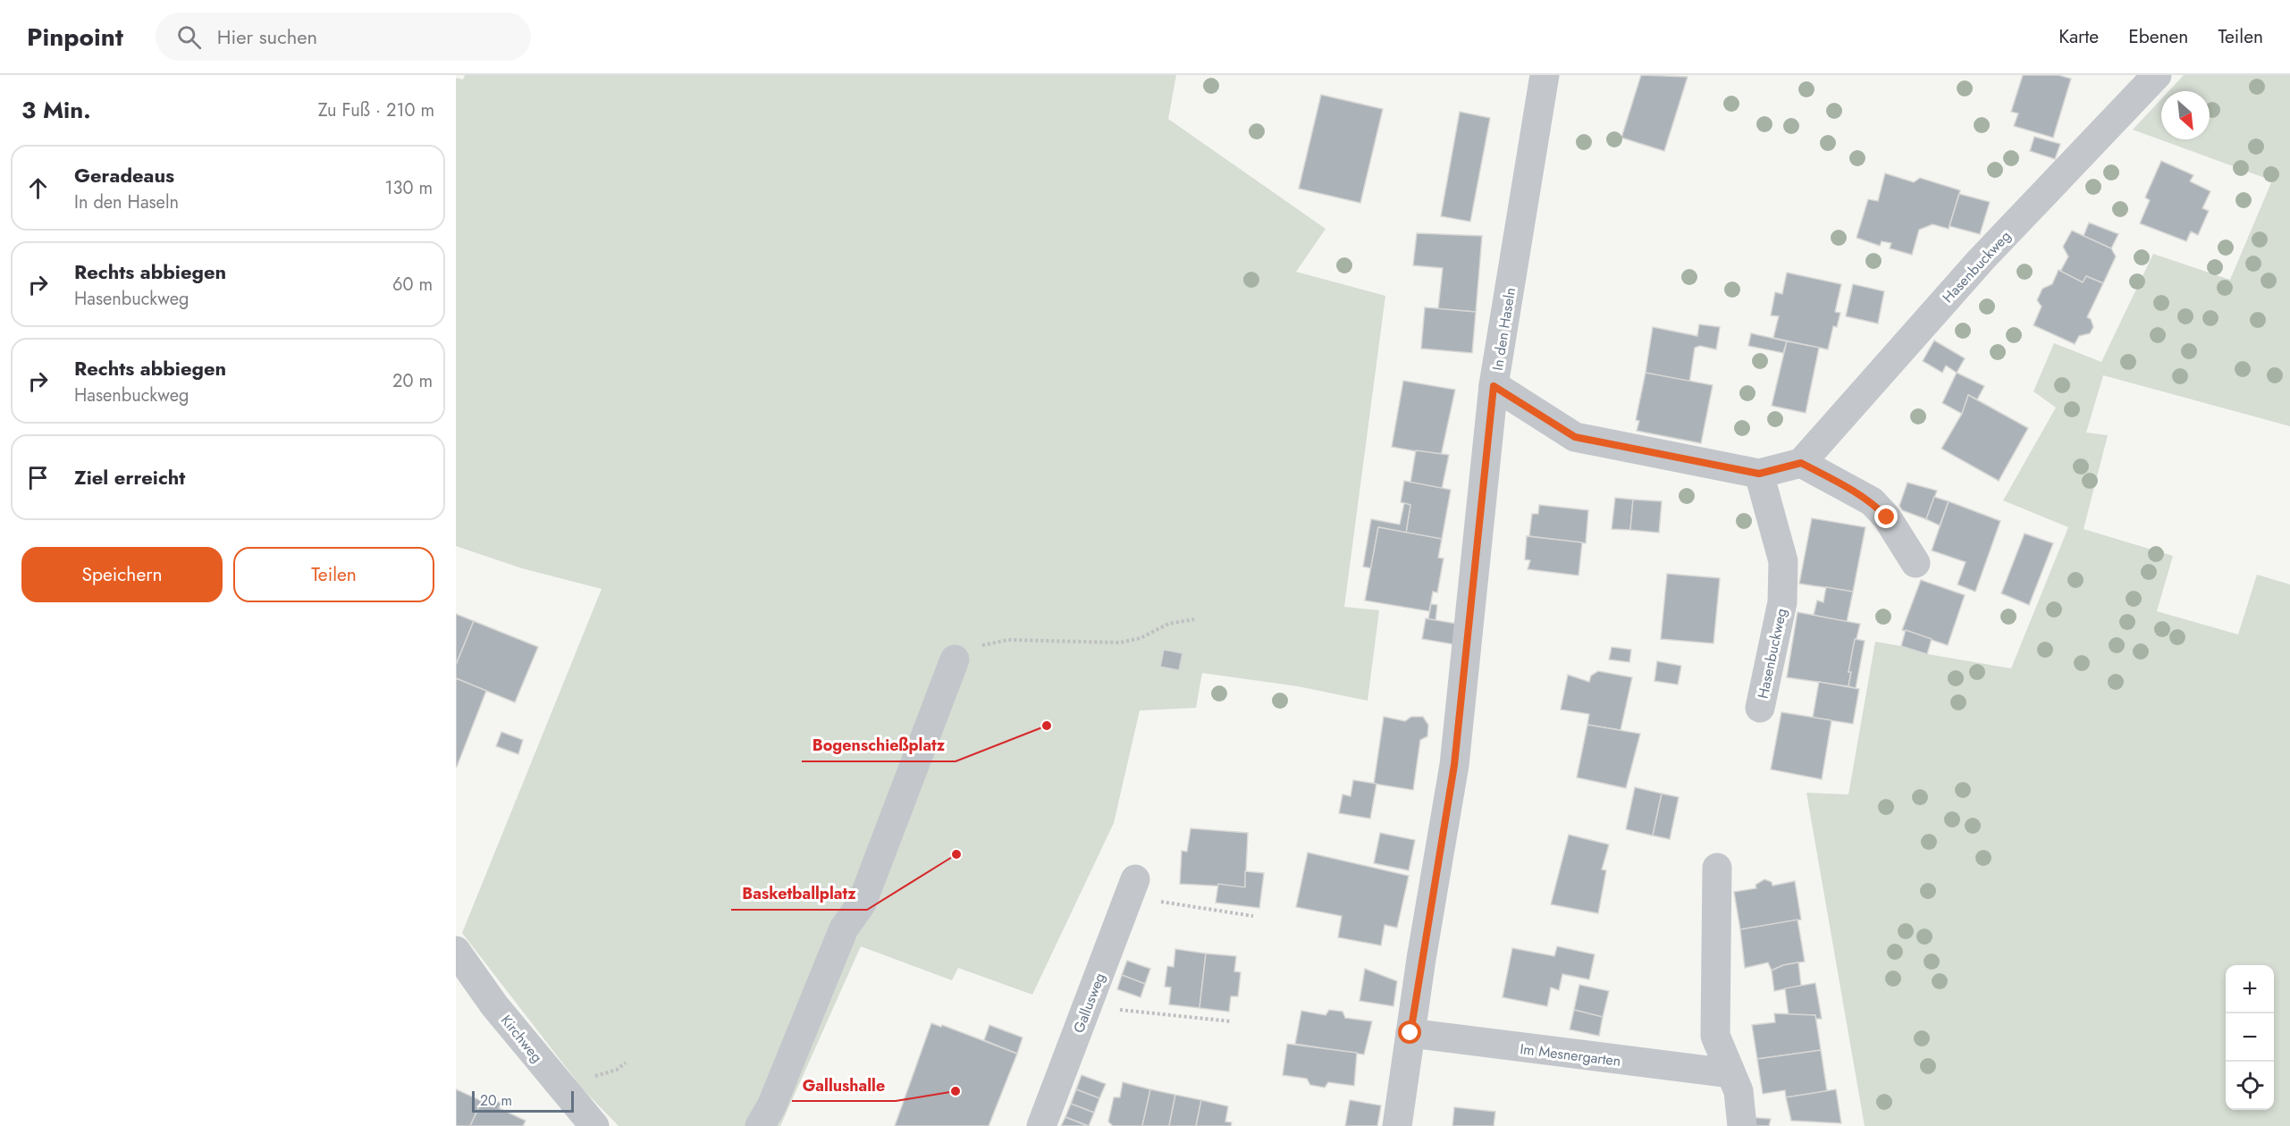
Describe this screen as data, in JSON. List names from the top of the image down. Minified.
{"streets":{"street":["Hasenbuckweg","In den Haseln","Gallusweg","Kirchweg","Im Mesnergarten"]},"crossings":[["In den Haseln","Im Mesnergarten"]],"places":["Bogenschießplatz","Basketballplatz","Gallushalle"],"scale_bar":"20 m","north":"bottom right","page":{"header":"Pinpoint","search":"Hier suchen","nav":["Karte","Ebenen","Teilen"],"heading":["3 Min.","Zu Fuß · 210 m"],"list":[["Geradeaus","In den Haseln","130 m"],["Rechts abbiegen","Hasenbuckweg","60 m"],["Rechts abbiegen","Hasenbuckweg","20 m"],"Ziel erreicht"],"buttons":["Speichern","Teilen"],"map_buttons":["+","−"],"scale":"20 m"}}
